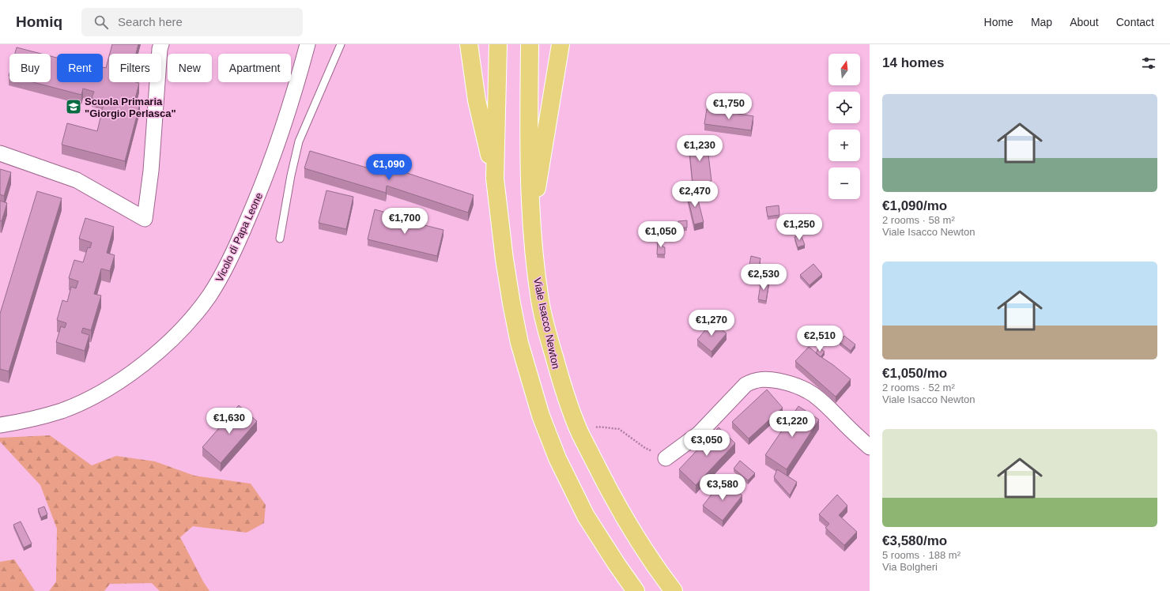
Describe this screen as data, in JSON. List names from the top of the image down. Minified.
{"streets":{"highway":["Viale Isacco Newton"],"street":["Vicolo di Papa Leone"]},"places":{"school or university":["Scuola Primaria \"Giorgio Perlasca\""]},"north":"top","page":{"header":"Homiq","search":"Search here","nav":["Home","Map","About","Contact"],"heading":"14 homes","map_buttons":["+","−"],"chip":["Buy","Rent","Filters","New","Apartment"],"list":[{"name":"€1,090/mo","note":"2 rooms · 58 m² · Viale Isacco Newton"},{"name":"€1,050/mo","note":"2 rooms · 52 m² · Viale Isacco Newton"},{"name":"€3,580/mo","note":"5 rooms · 188 m² · Via Bolgheri"}],"price":["€1,750","€1,230","€1,090","€2,470","€1,700","€1,250","€1,050","€2,530","€1,270","€2,510","€1,630","€1,220","€3,050","€3,580"]}}
